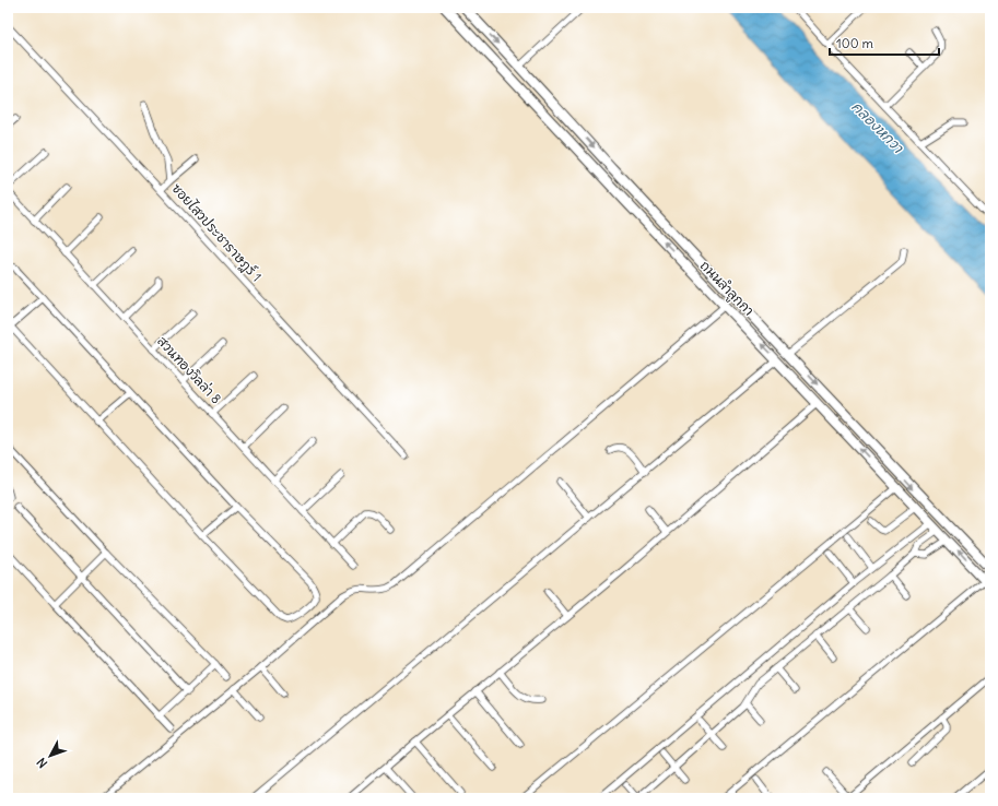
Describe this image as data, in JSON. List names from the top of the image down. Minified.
{"streets":{"main road":["ถนนลำลูกกา"],"street":["ซอยไสวประชาราษฎร์ 1","สวนทองวิลล่า 8"]},"water":["คลองหกวา"],"scale_bar":"100 m","north":"bottom left"}
